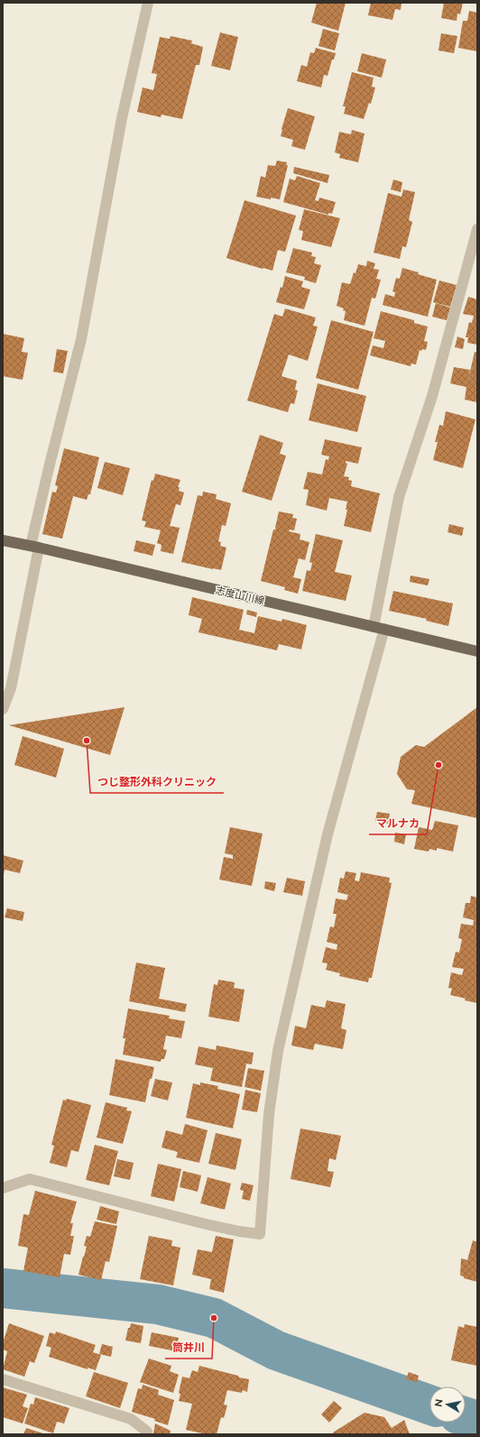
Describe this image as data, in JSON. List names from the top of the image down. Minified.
{"streets":{"main road":["志度山川線"]},"places":["つじ整形外科クリニック","マルナカ","筒井川"],"north":"left"}
